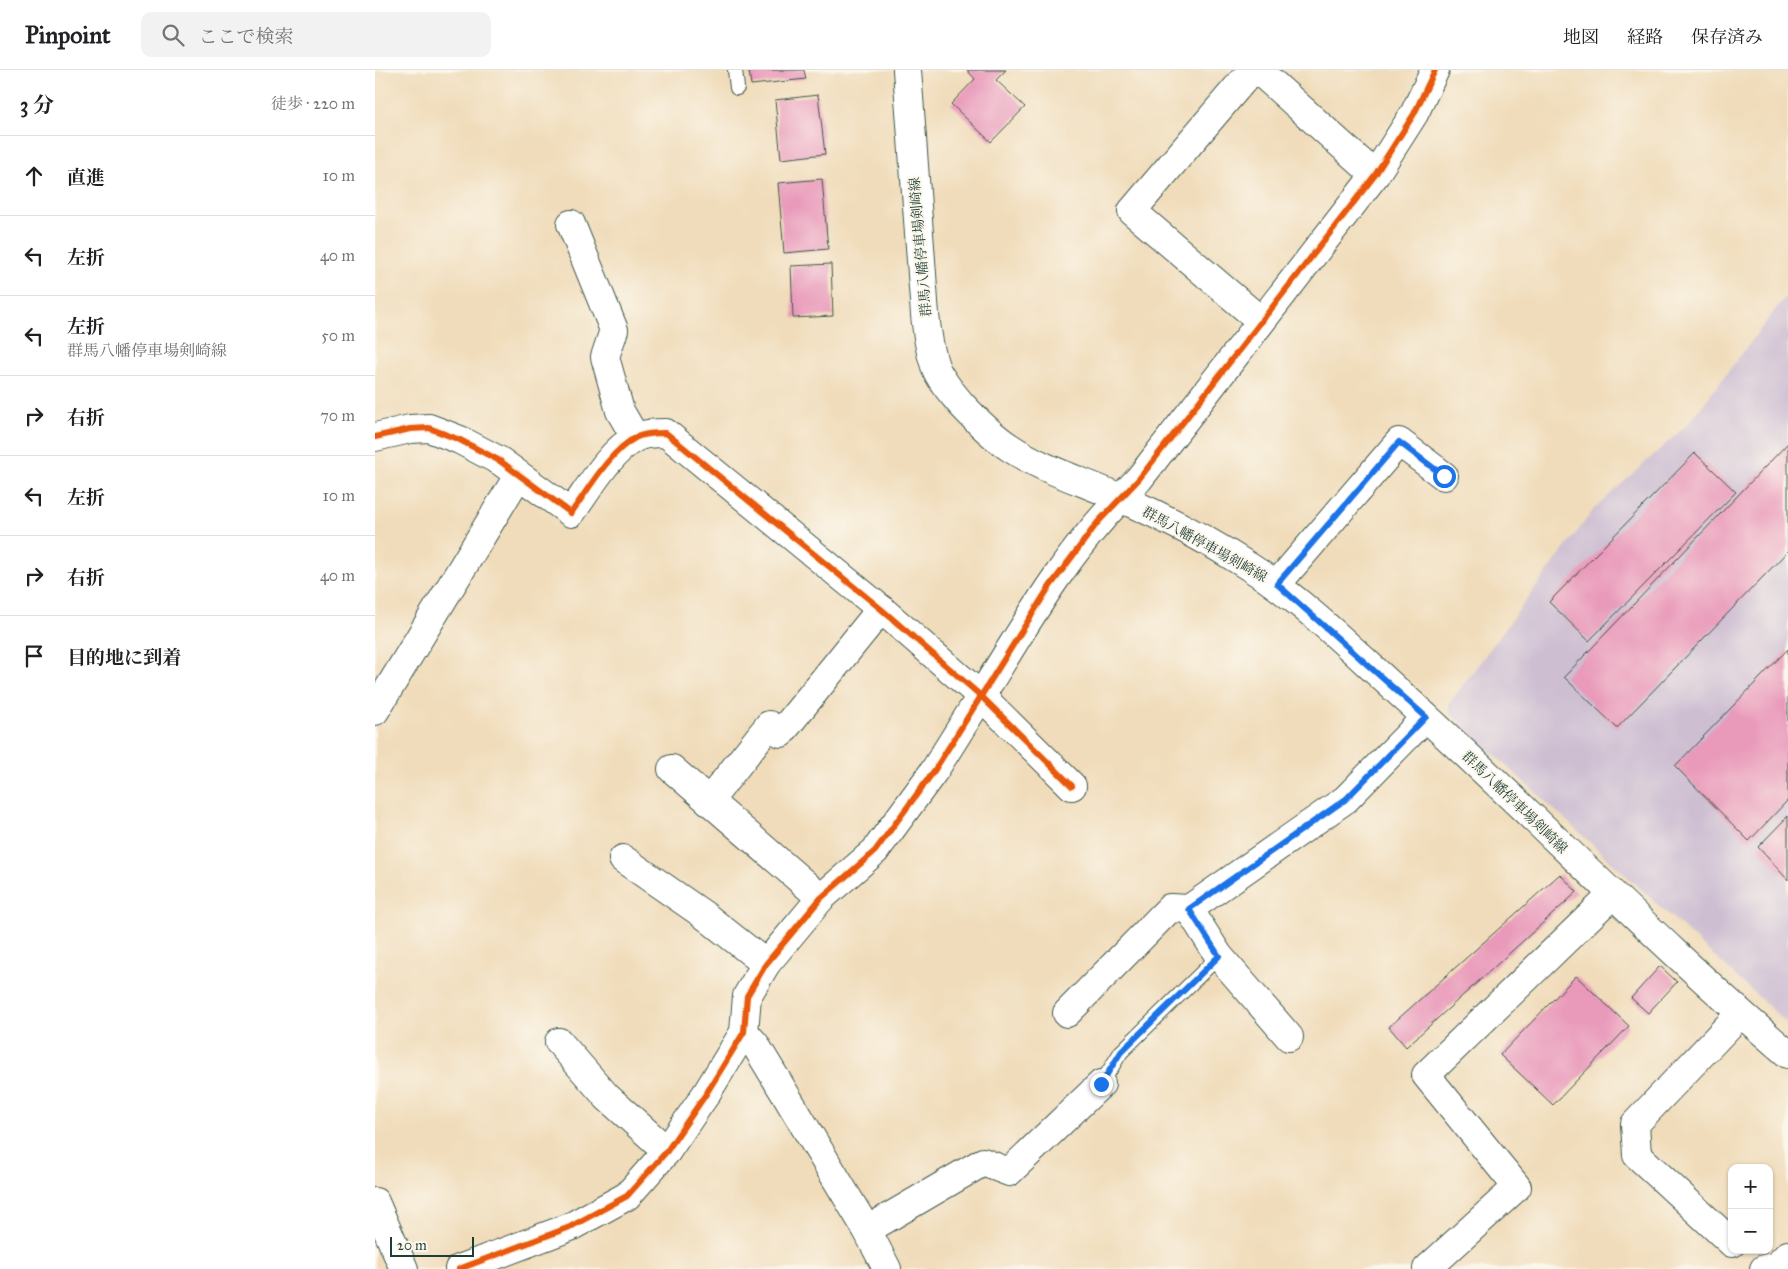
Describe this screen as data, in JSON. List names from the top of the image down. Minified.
{"streets":{"street":["群馬八幡停車場剣崎線"]},"scale_bar":"20 m","page":{"header":"Pinpoint","search":"ここで検索","nav":["地図","経路","保存済み"],"heading":["3 分","徒歩 · 220 m"],"list":[["直進","10 m"],["左折","40 m"],["左折","群馬八幡停車場剣崎線","50 m"],["右折","70 m"],["左折","10 m"],["右折","40 m"],"目的地に到着"],"map_buttons":["+","−"],"scale":"20 m"}}
